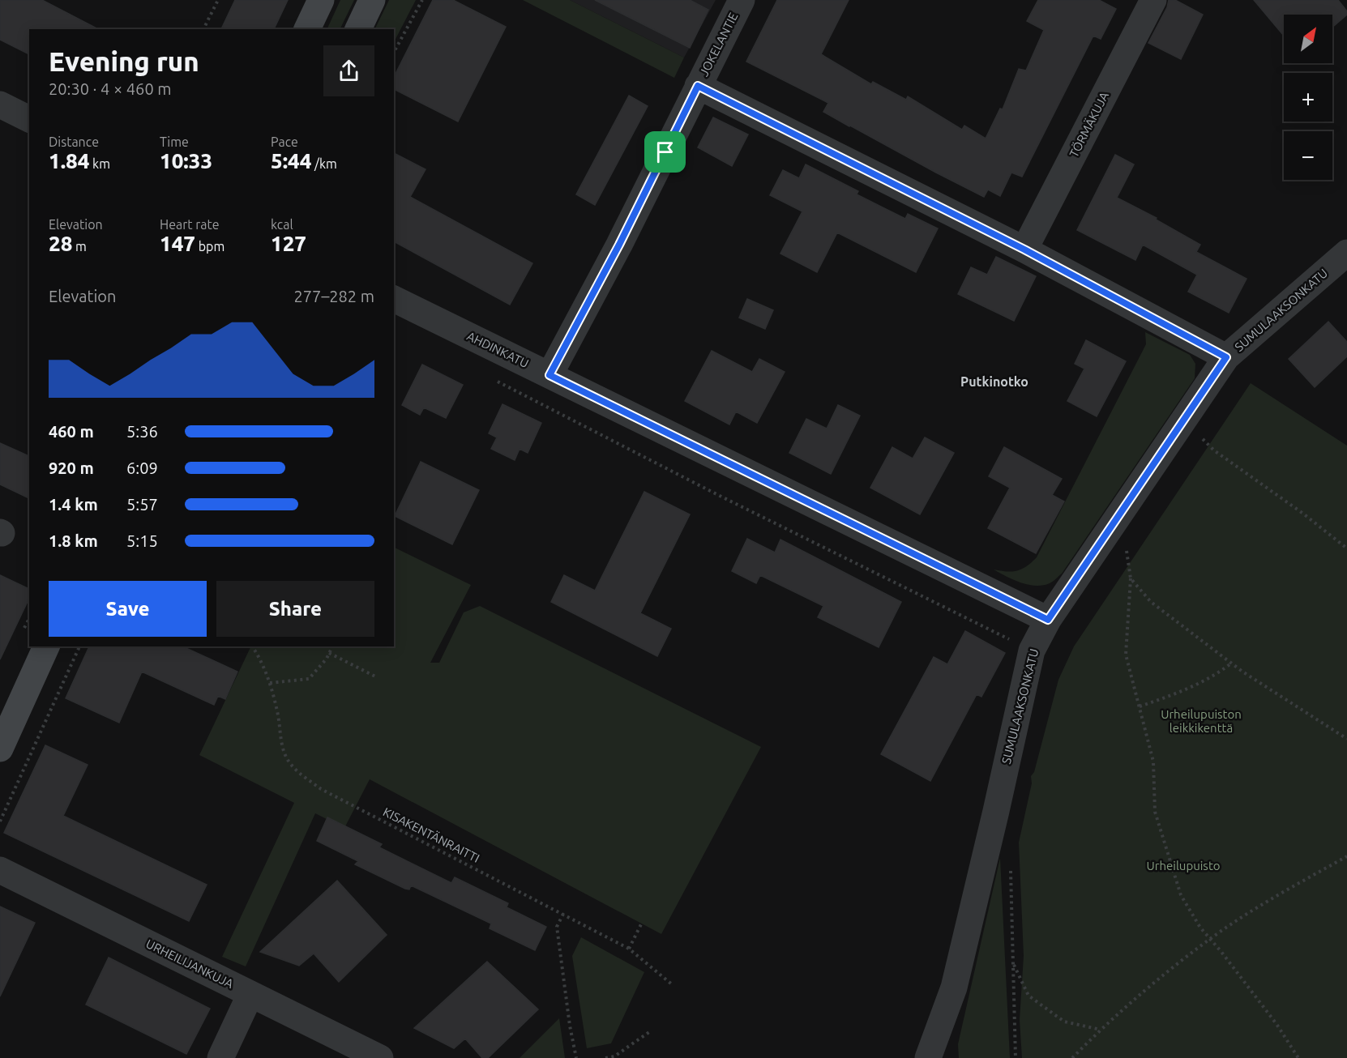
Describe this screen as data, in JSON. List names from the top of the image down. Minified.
{"streets":{"street":["JOKELANTIE","TÖRMÄKUJA","SUMULAAKSONKATU","AHDINKATU","URHEILIJANKUJA"],"path":["KISAKENTÄNRAITTI"]},"crossings":[["JOKELANTIE","AHDINKATU"],["SUMULAAKSONKATU","AHDINKATU"]],"districts":["Putkinotko"],"parks":["Urheilupuiston leikkikenttä","Urheilupuisto"],"north":"top right","page":{"map_buttons":["+","−"],"heading":["Evening run","20:30 · 4 × 460 m"],"stats":[["Distance","1.84 km"],["Time","10:33"],["Pace","5:44 /km"],["Elevation","28 m"],["Heart rate","147 bpm"],["kcal","127"]],"chart":["Elevation","277–282 m"],"list":[{"name":"460 m","note":"5:36"},{"name":"920 m","note":"6:09"},{"name":"1.4 km","note":"5:57"},{"name":"1.8 km","note":"5:15"}],"buttons":["Save","Share"]}}
